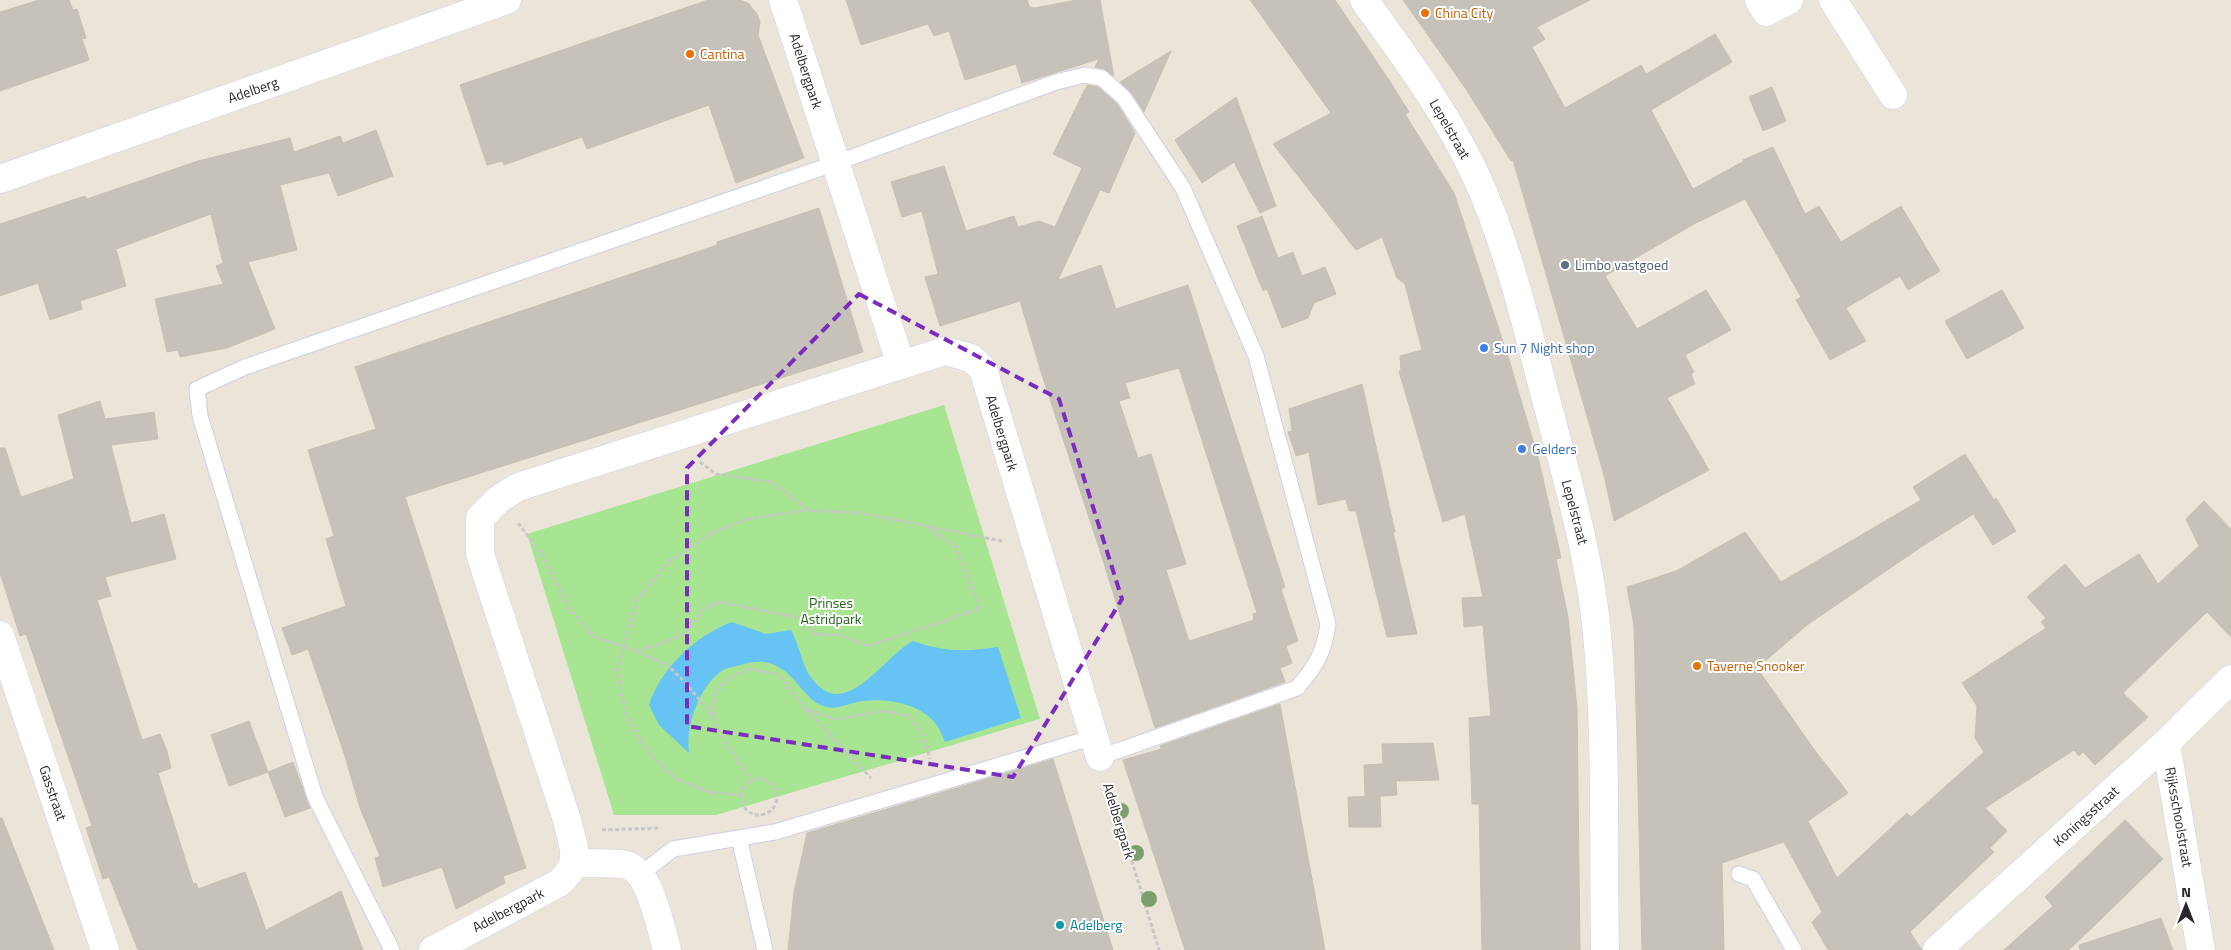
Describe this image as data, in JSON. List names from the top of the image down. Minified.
{"streets":{"street":["Adelbergpark","Adelberg","Lepelstraat","Gasstraat","Koningsstraat","Rijksschoolstraat"]},"crossings":[["Koningsstraat","Rijksschoolstraat"]],"parks":["Prinses Astridpark"],"places":["China City","Cantina","Limbo vastgoed","Sun 7 Night shop","Gelders","Taverne Snooker","Adelberg"],"north":"top"}
